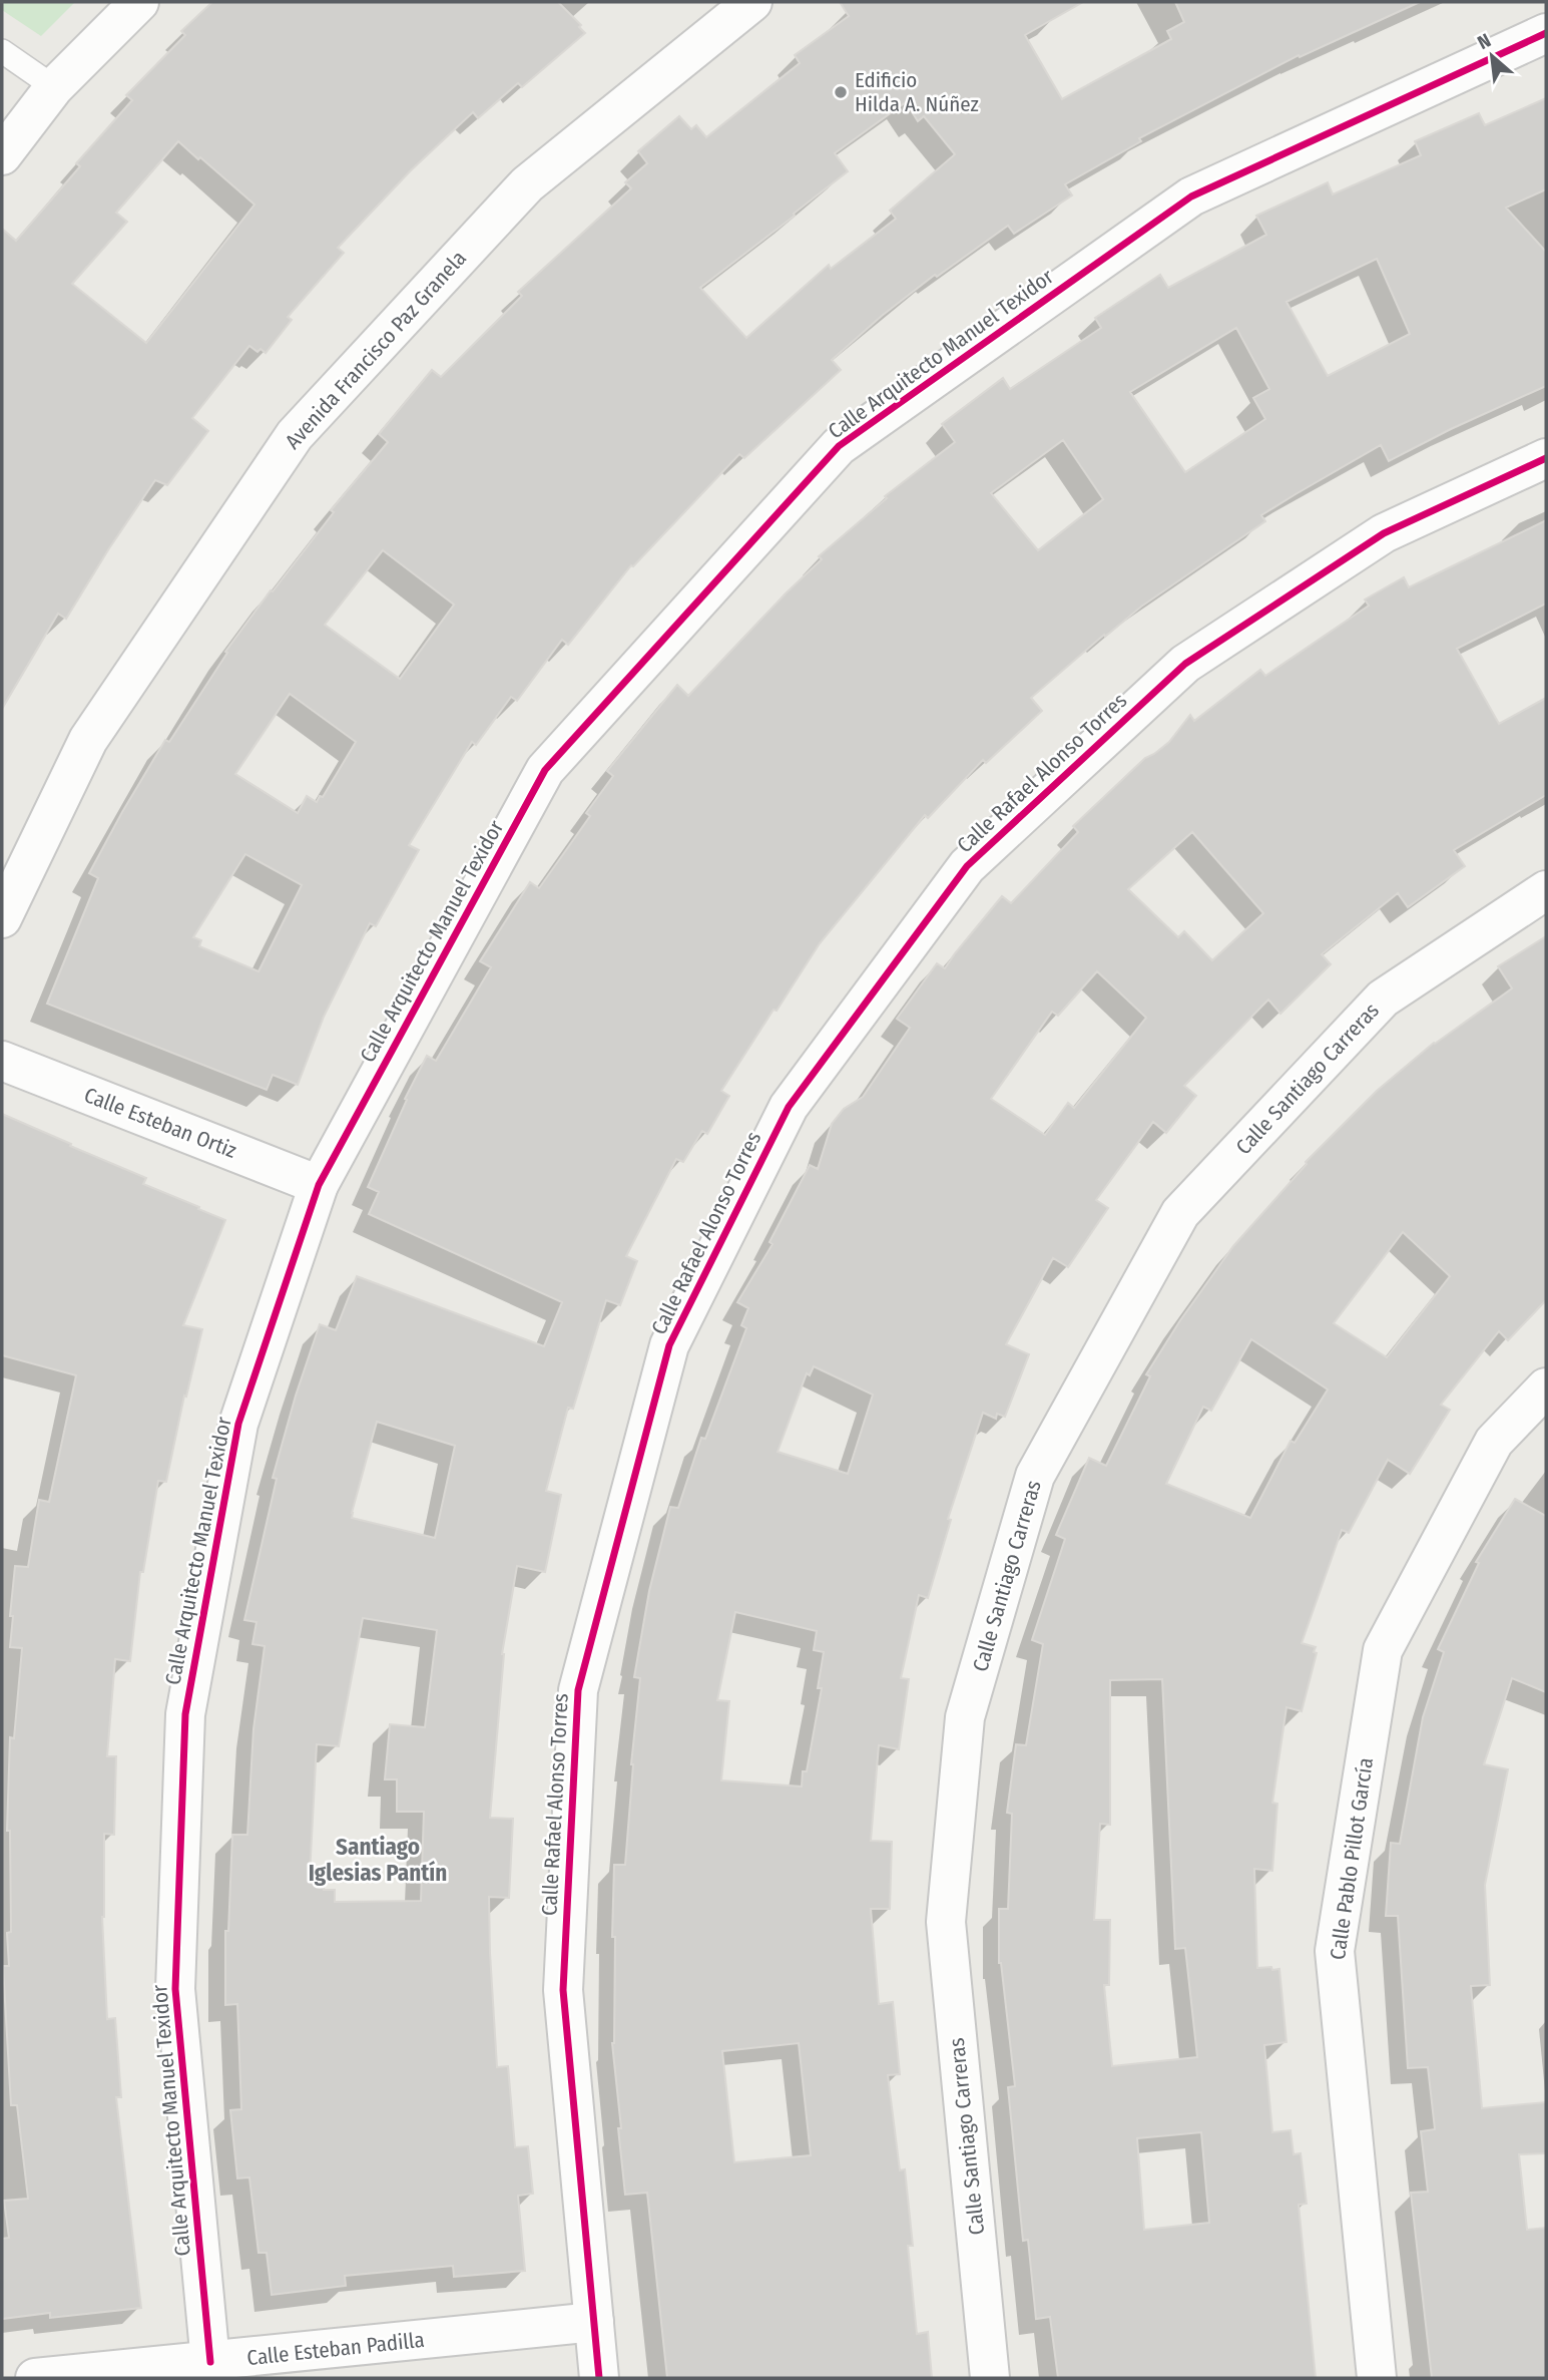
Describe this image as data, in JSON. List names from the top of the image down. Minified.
{"streets":{"street":["Avenida Francisco Paz Granela","Calle Arquitecto Manuel Texidor","Calle Rafael Alonso Torres","Calle Santiago Carreras","Calle Esteban Ortiz","Calle Pablo Pillot García","Calle Esteban Padilla"]},"crossings":[["Calle Arquitecto Manuel Texidor","Calle Esteban Ortiz"],["Calle Arquitecto Manuel Texidor","Calle Esteban Padilla"],["Calle Rafael Alonso Torres","Calle Esteban Padilla"]],"districts":["Santiago Iglesias Pantín"],"places":["Edificio Hilda A. Núñez"],"north":"top left"}
